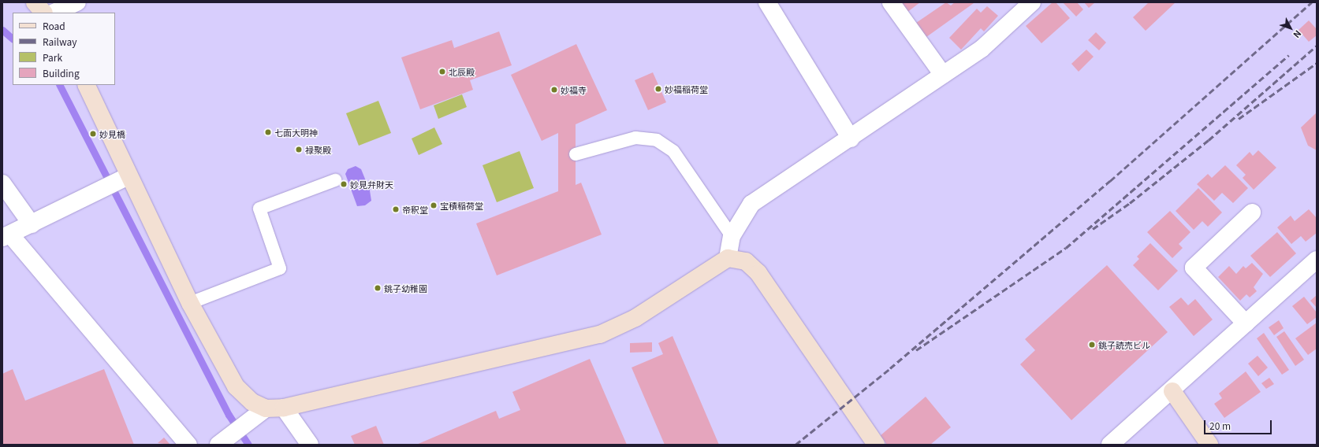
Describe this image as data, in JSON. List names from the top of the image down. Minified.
{"places":["北辰殿","妙福稲荷堂","妙福寺","七面大明神","妙見橋","禄聚殿","妙見弁財天","宝積稲荷堂","帝釈堂","銚子幼稚園","銚子読売ビル"],"legend":["Road","Railway","Park","Building"],"scale_bar":"20 m","north":"bottom right"}
